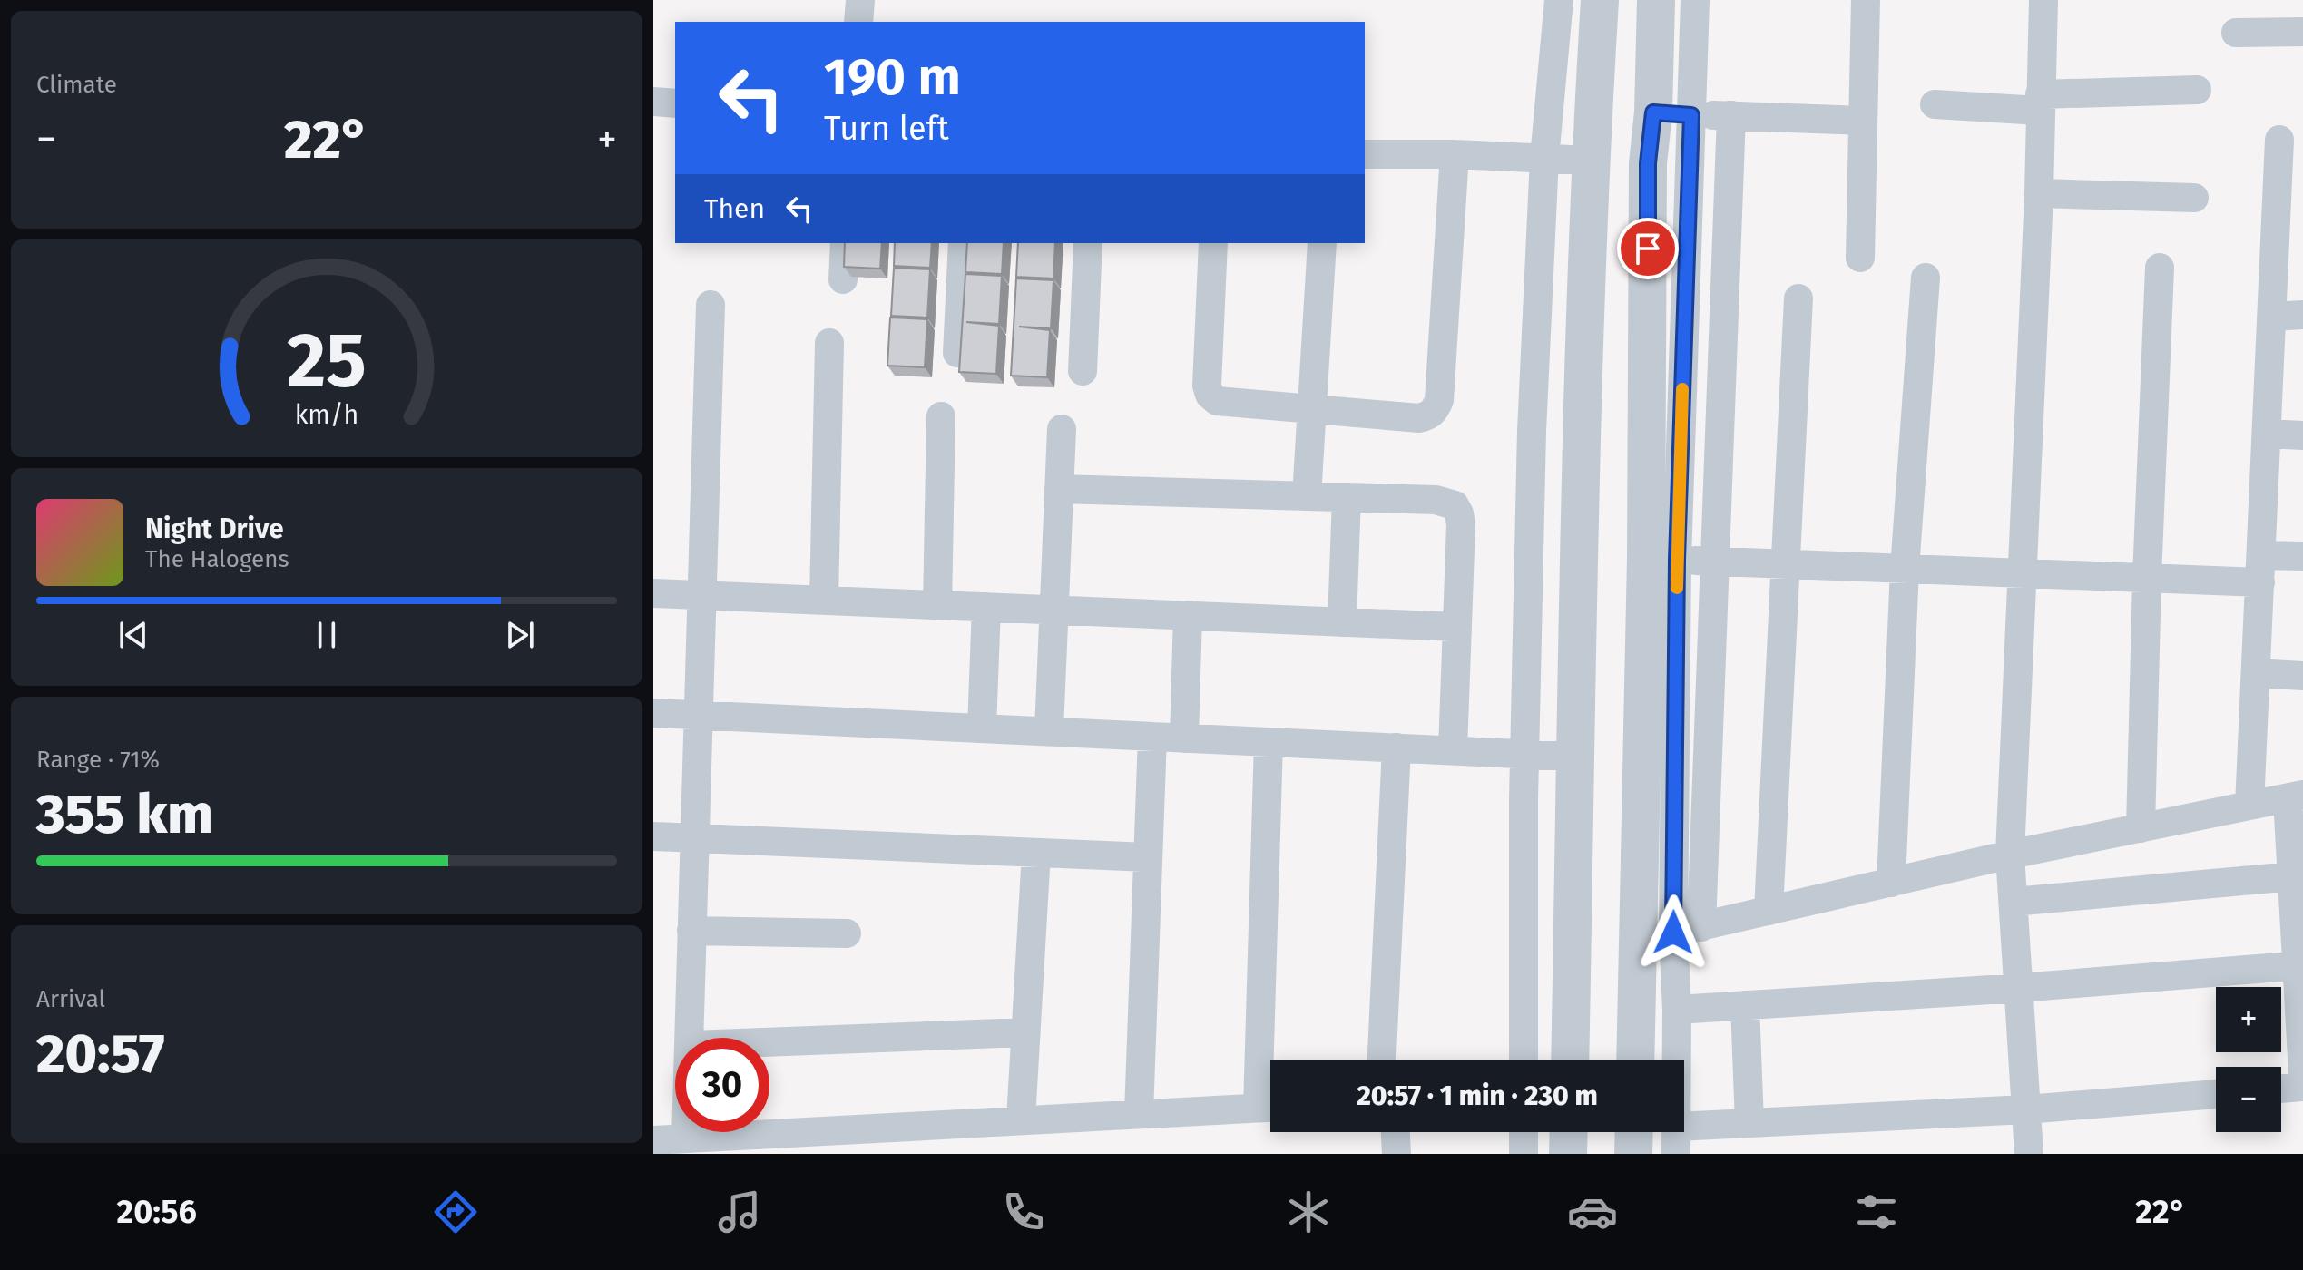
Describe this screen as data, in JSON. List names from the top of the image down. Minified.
{"page":{"tile":["Climate",["Range · 71%","355 km"],["Arrival","20:57"]],"turn":["190 m","Turn left"],"heat":["−","22°","+"],"then":"Then","song":["Night Drive","The Halogens"],"map_buttons":["+","−"],"limit":"30","trip":"20:57 · 1 min · 230 m","tabs":["20:56","22°"],"gauge":["25","km/h"]}}
